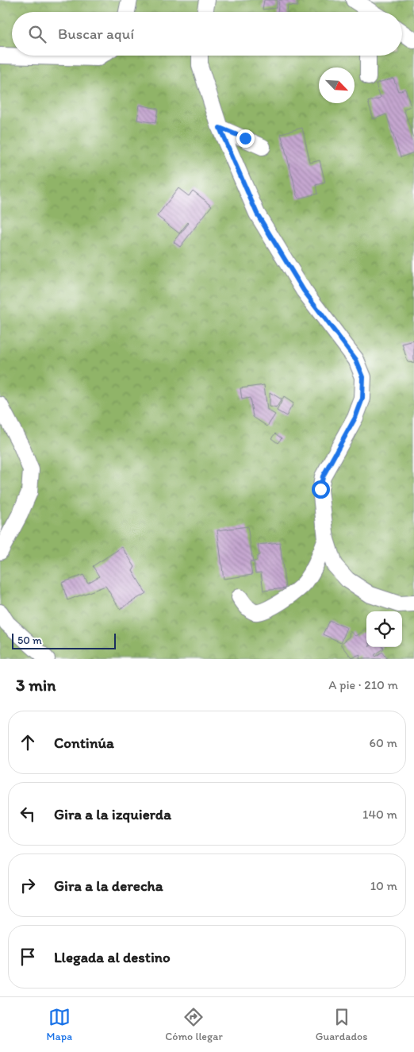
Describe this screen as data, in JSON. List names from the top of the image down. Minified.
{"scale_bar":"50 m","north":"bottom right","page":{"search":"Buscar aquí","scale":"50 m","heading":["3 min","A pie · 210 m"],"list":[["Continúa","60 m"],["Gira a la izquierda","140 m"],["Gira a la derecha","10 m"],"Llegada al destino"],"nav":["Mapa","Cómo llegar","Guardados"]}}
